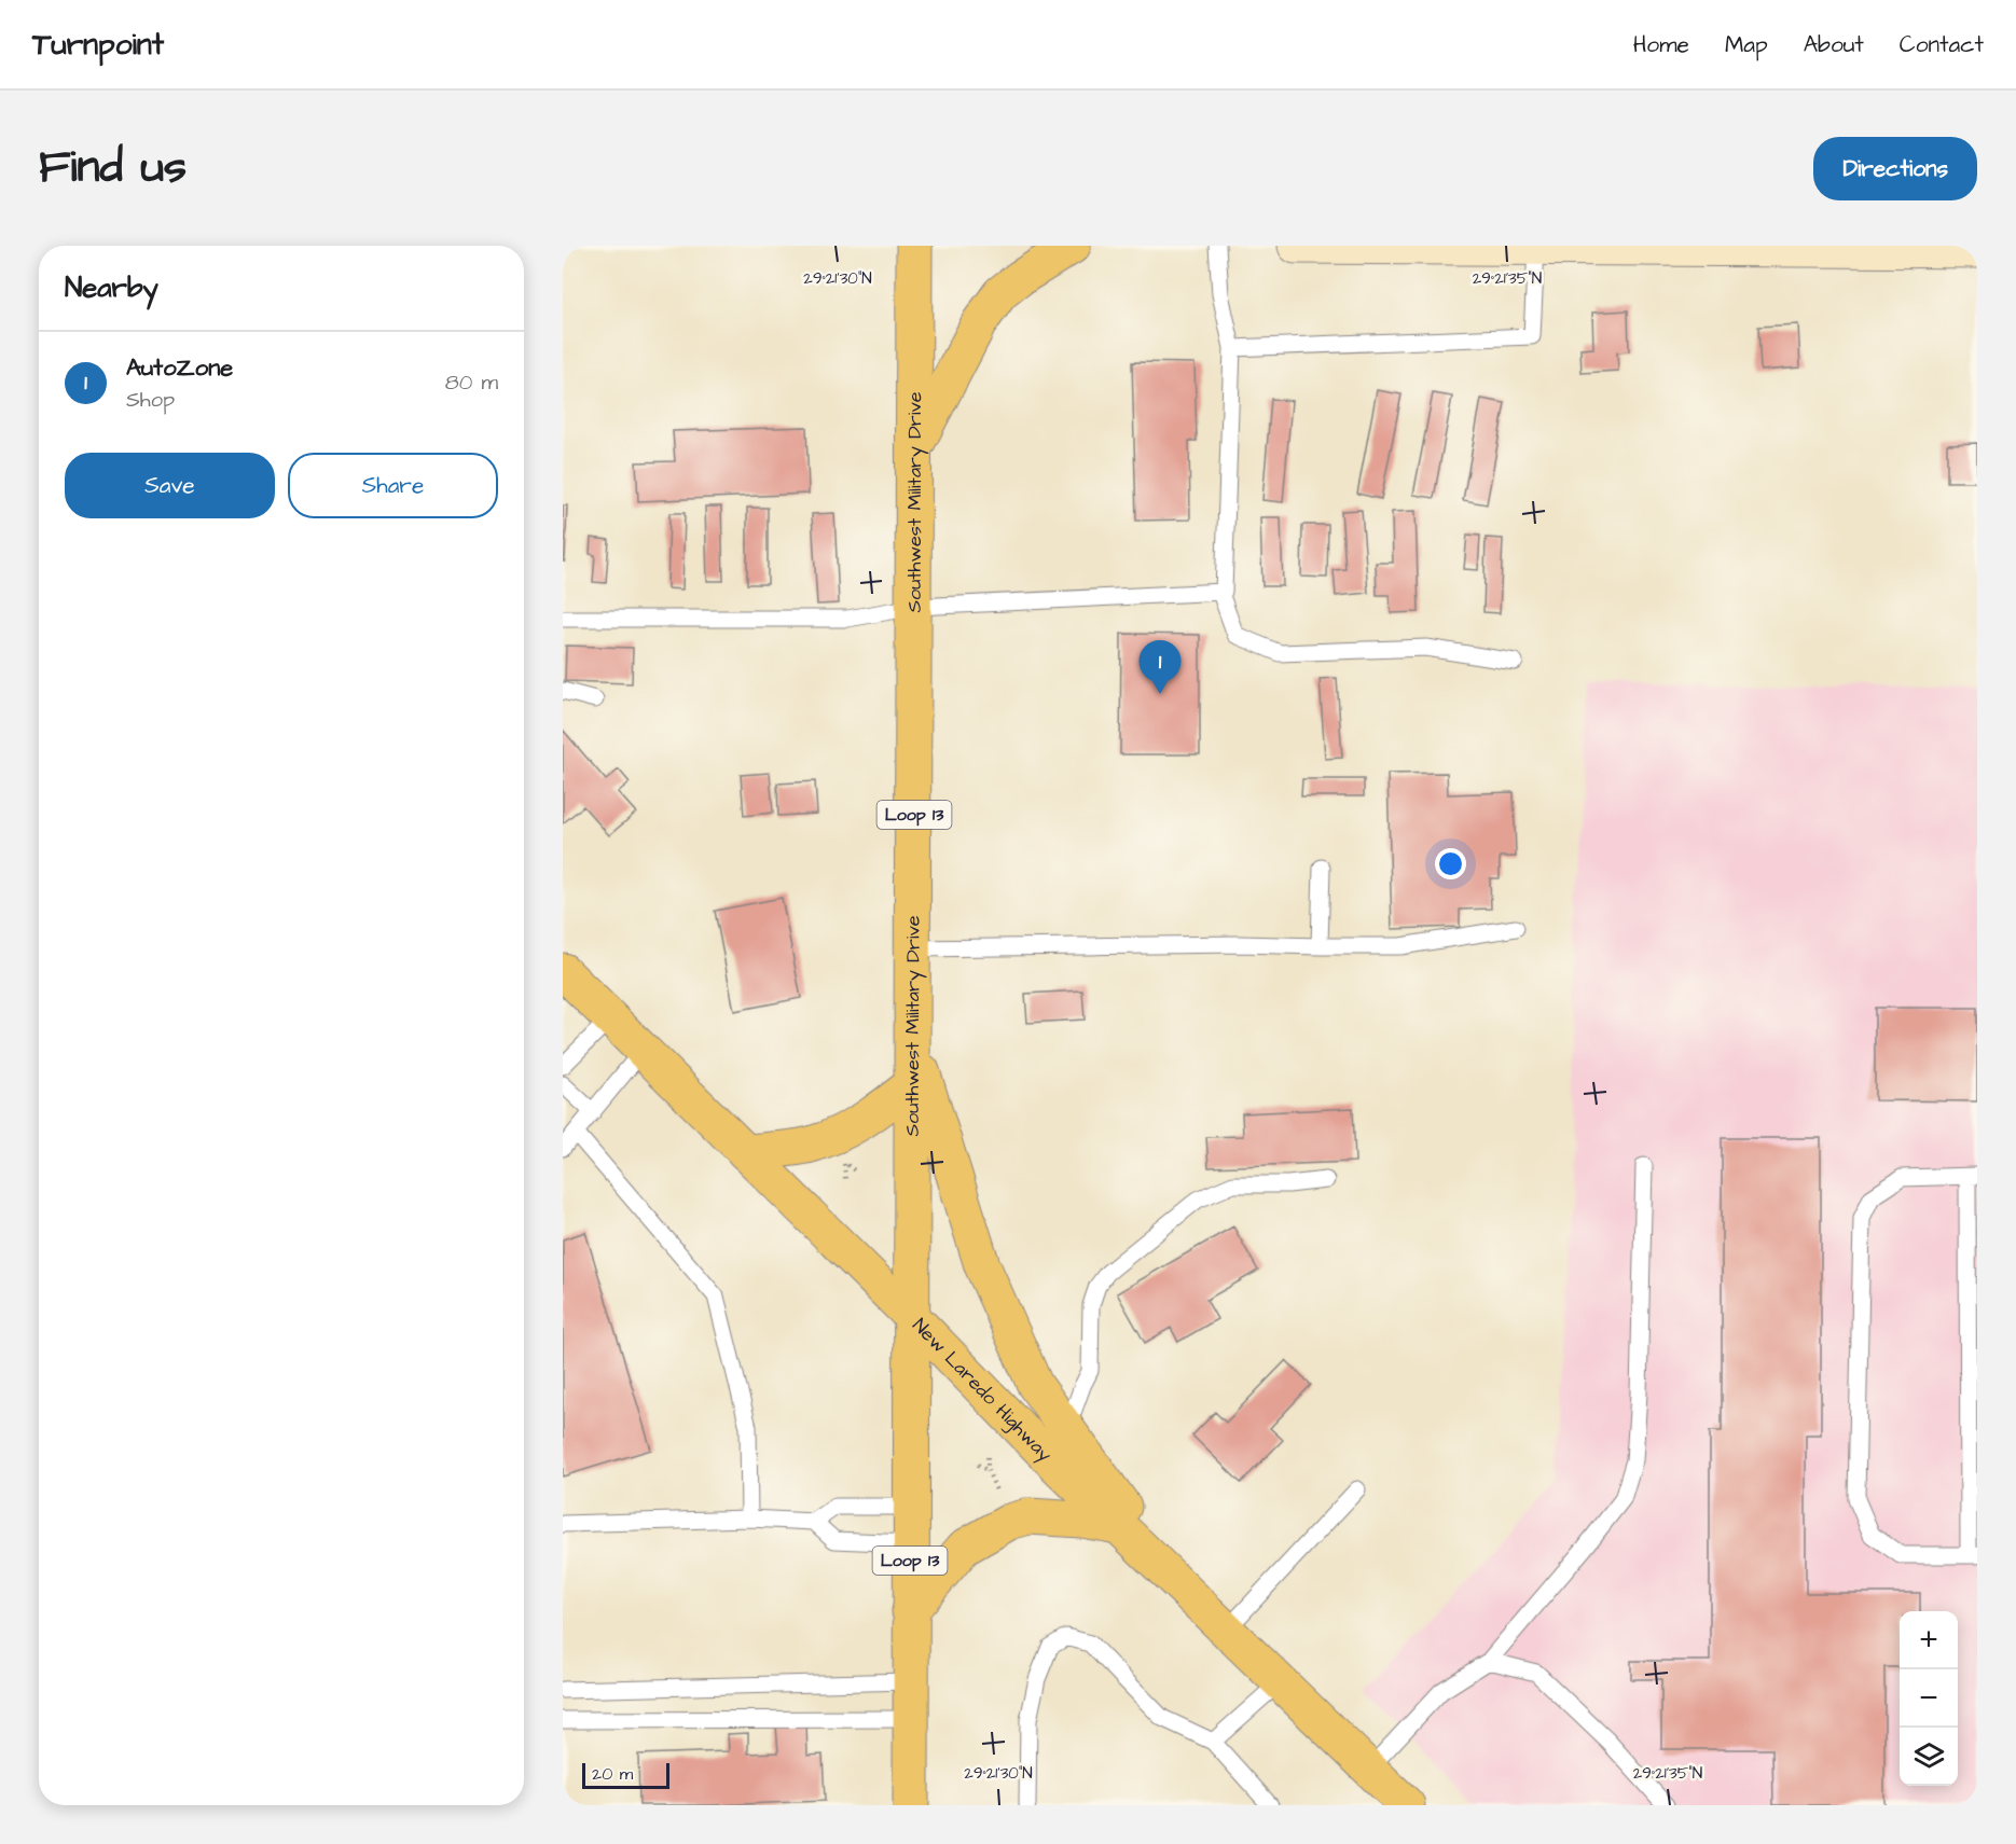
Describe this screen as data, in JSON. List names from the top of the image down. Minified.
{"streets":{"main road":["Southwest Military Drive","Loop 13","New Laredo Highway"]},"crossings":[["Southwest Military Drive","New Laredo Highway"]],"scale_bar":"20 m","page":{"header":"Turnpoint","nav":["Home","Map","About","Contact"],"title":"Find us","buttons":["Directions",["Save","Share"]],"heading":"Nearby","list":[{"mark":"1","name":"AutoZone","note":"Shop","value":"80 m"}],"pins":"1","map_buttons":["+","−"],"scale":"20 m"},"coordinates":["29°21'30\"N","29°21'35\"N"]}
